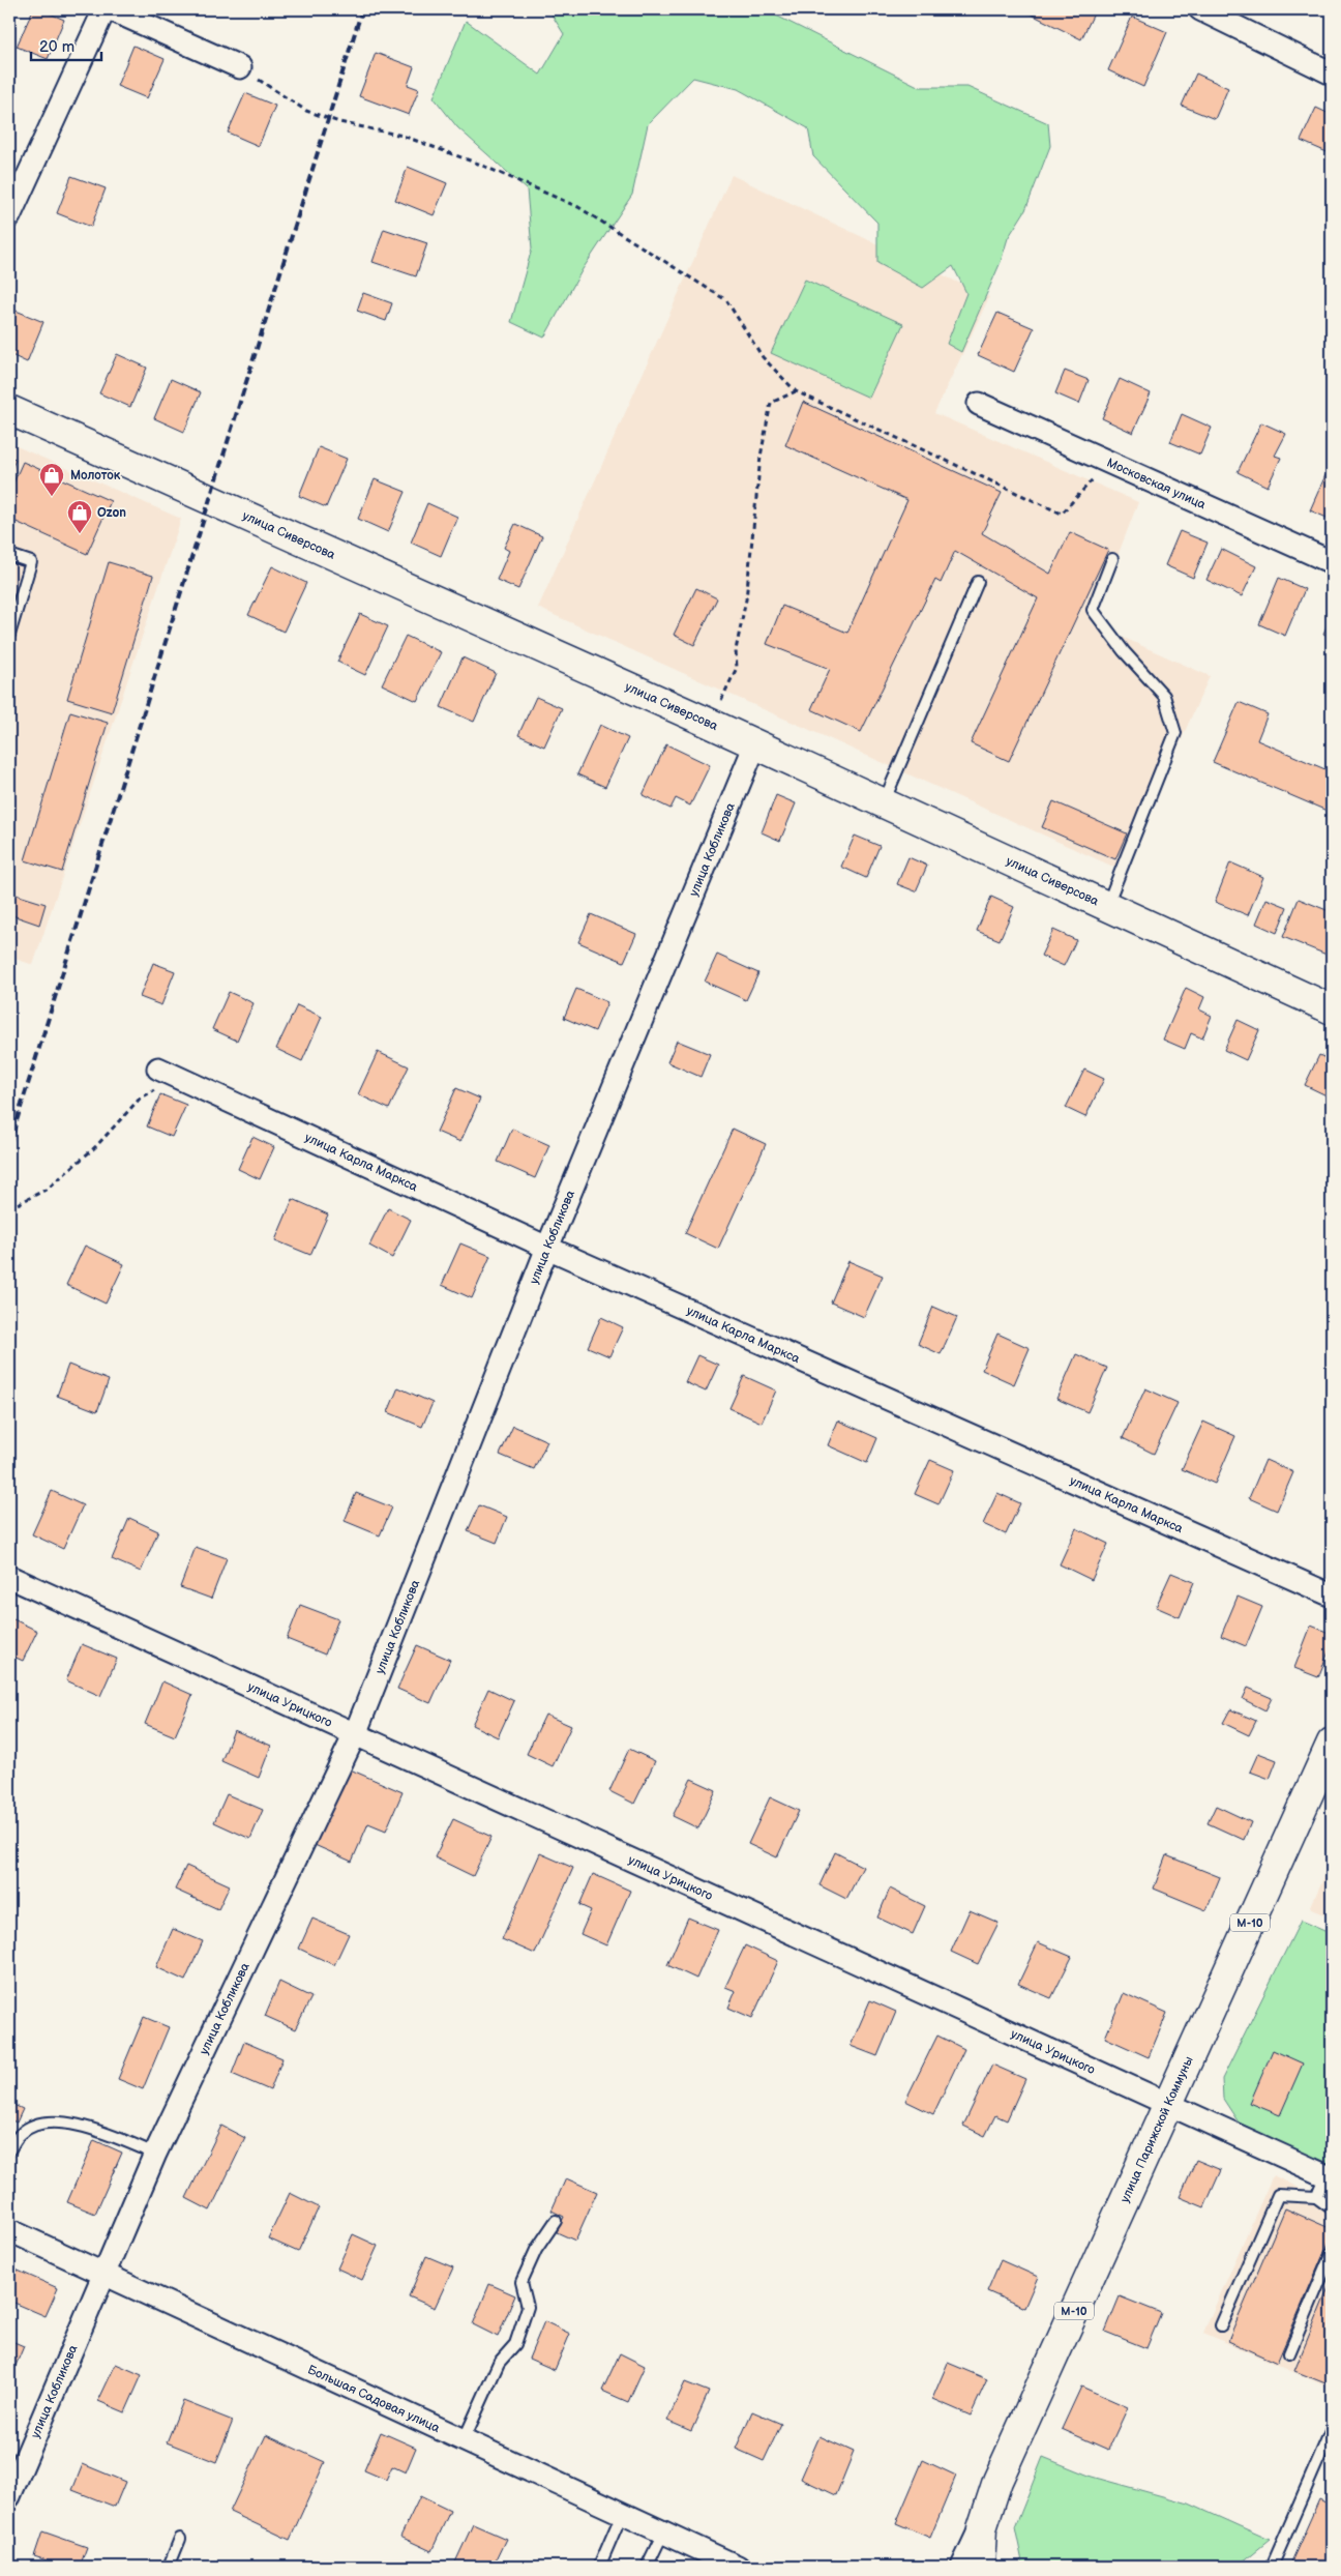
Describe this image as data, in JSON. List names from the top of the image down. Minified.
{"streets":{"main road":["улица Сиверсова","М-10","улица Парижской Коммуны"],"street":["Московская улица","улица Кобликова","улица Карла Маркса","улица Урицкого","Большая Садовая улица"]},"crossings":[["улица Сиверсова","улица Кобликова"],["улица Кобликова","улица Карла Маркса"],["улица Кобликова","улица Урицкого"],["улица Кобликова","Большая Садовая улица"],["улица Урицкого","улица Парижской Коммуны"]],"places":{"shop":["Молоток","Ozon"]},"scale_bar":"20 m"}
